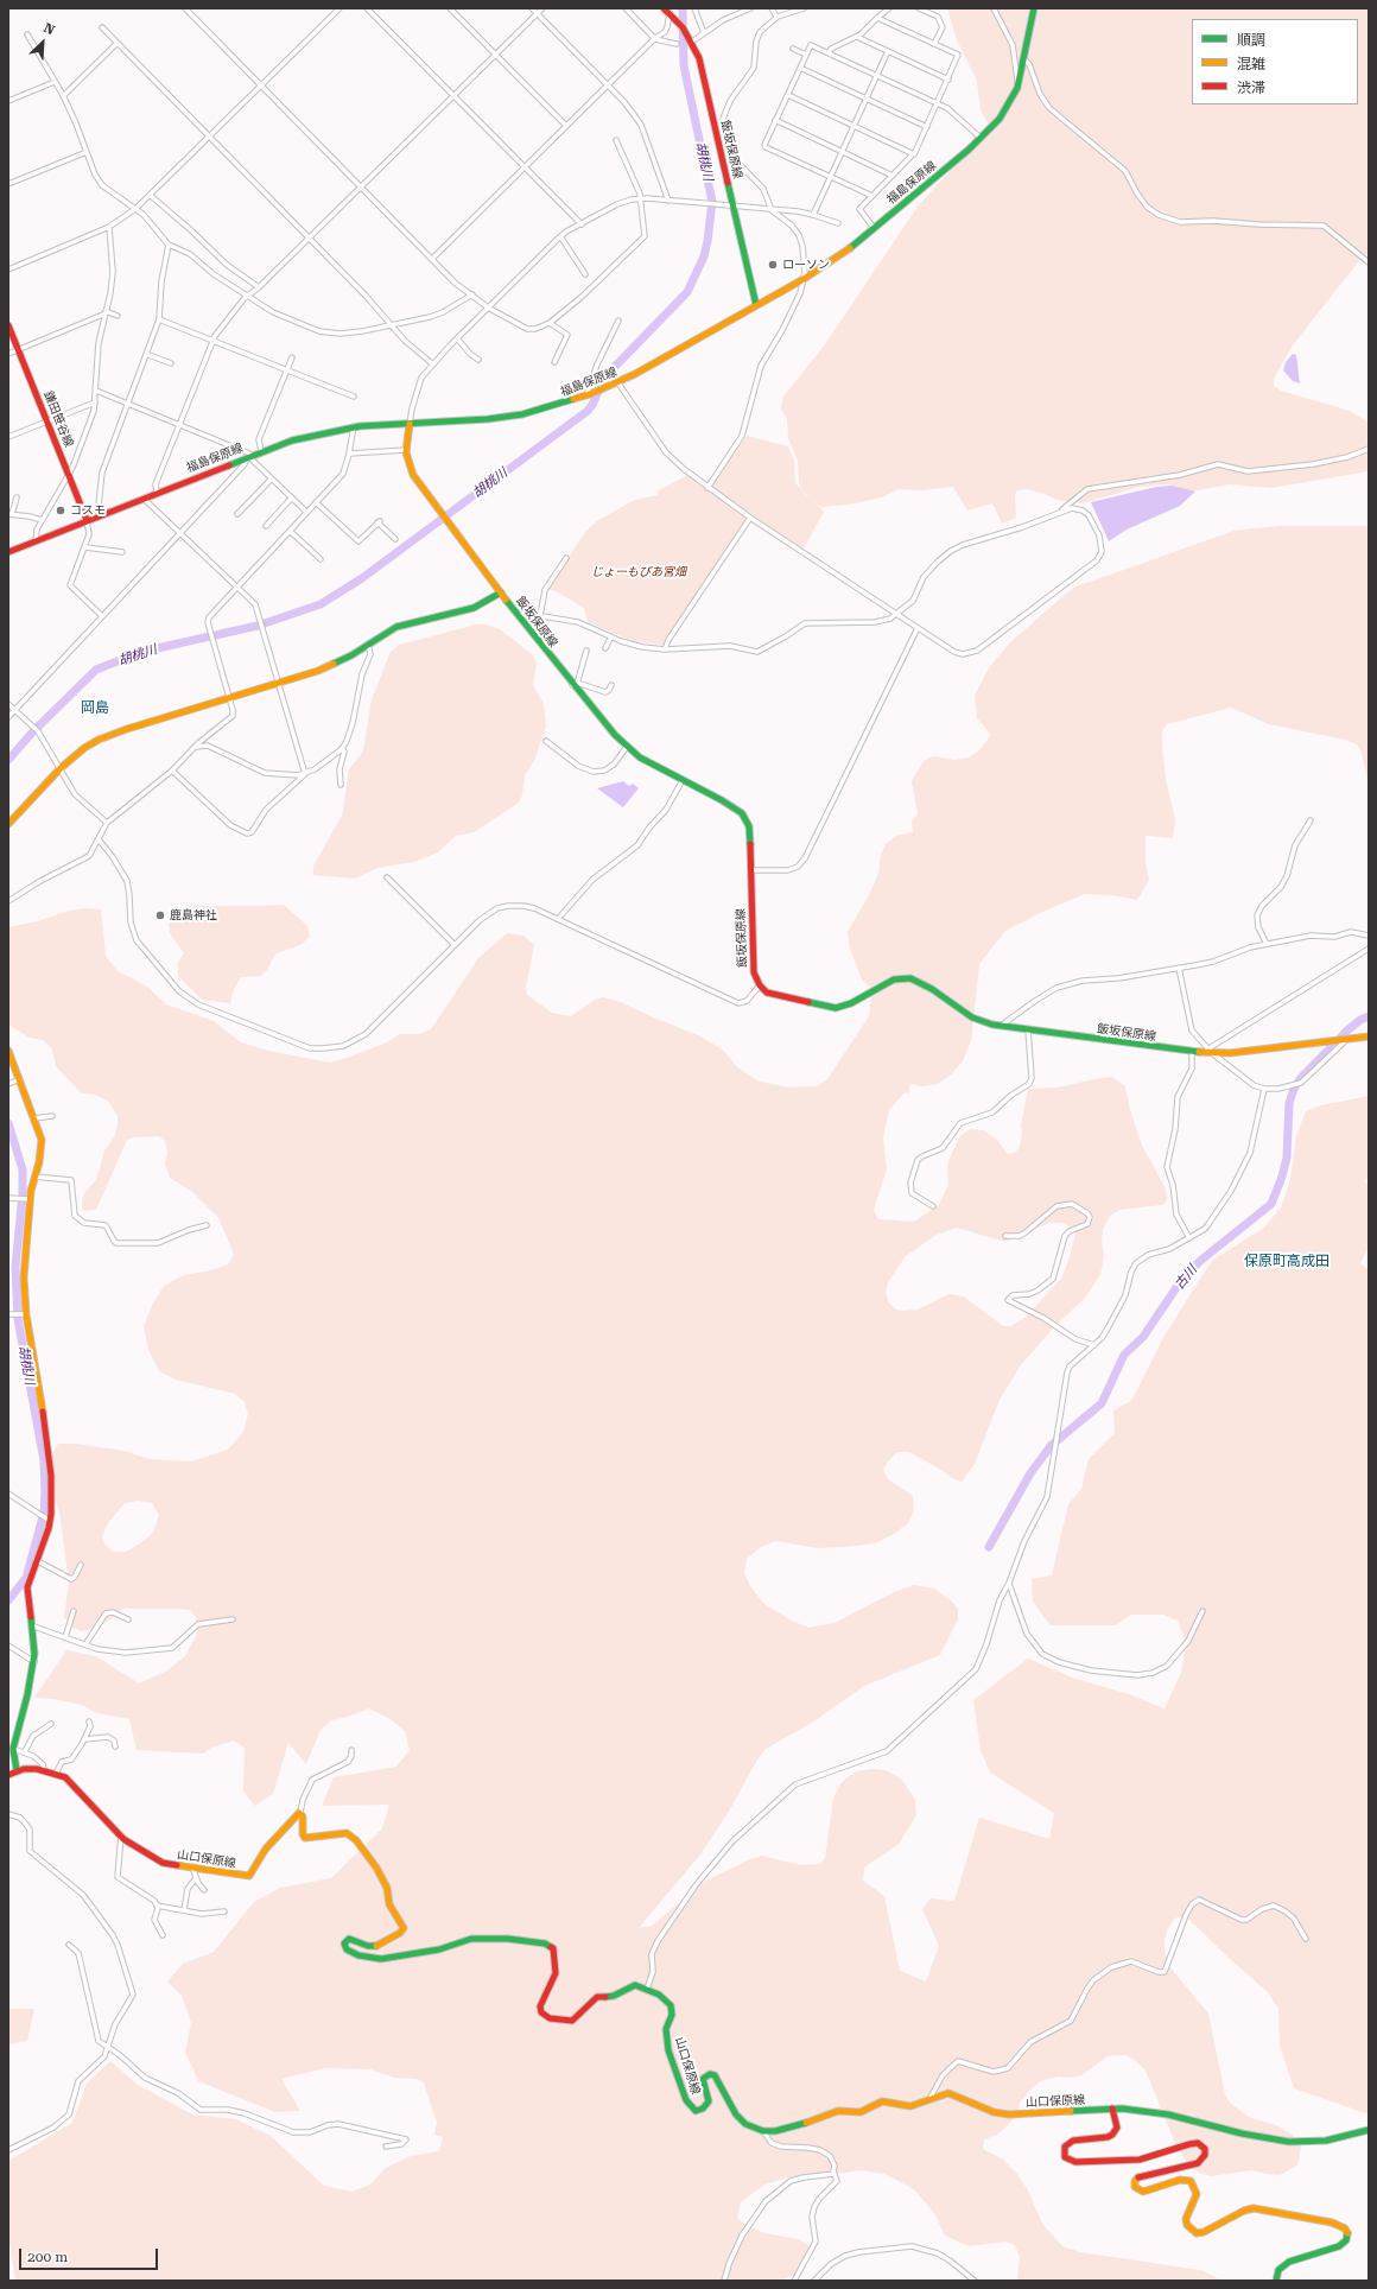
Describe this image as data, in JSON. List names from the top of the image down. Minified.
{"streets":{"main road":["飯坂保原線","福島保原線","鎌田笹谷線","山口保原線"]},"crossings":[["飯坂保原線","福島保原線"],["福島保原線","鎌田笹谷線"]],"districts":["岡島","保原町高成田"],"water":["胡桃川","古川"],"parks":["じょーもぴあ宮畑"],"places":["ローソン","コスモ","鹿島神社"],"legend":["順調","混雑","渋滞"],"scale_bar":"200 m","north":"top right"}
